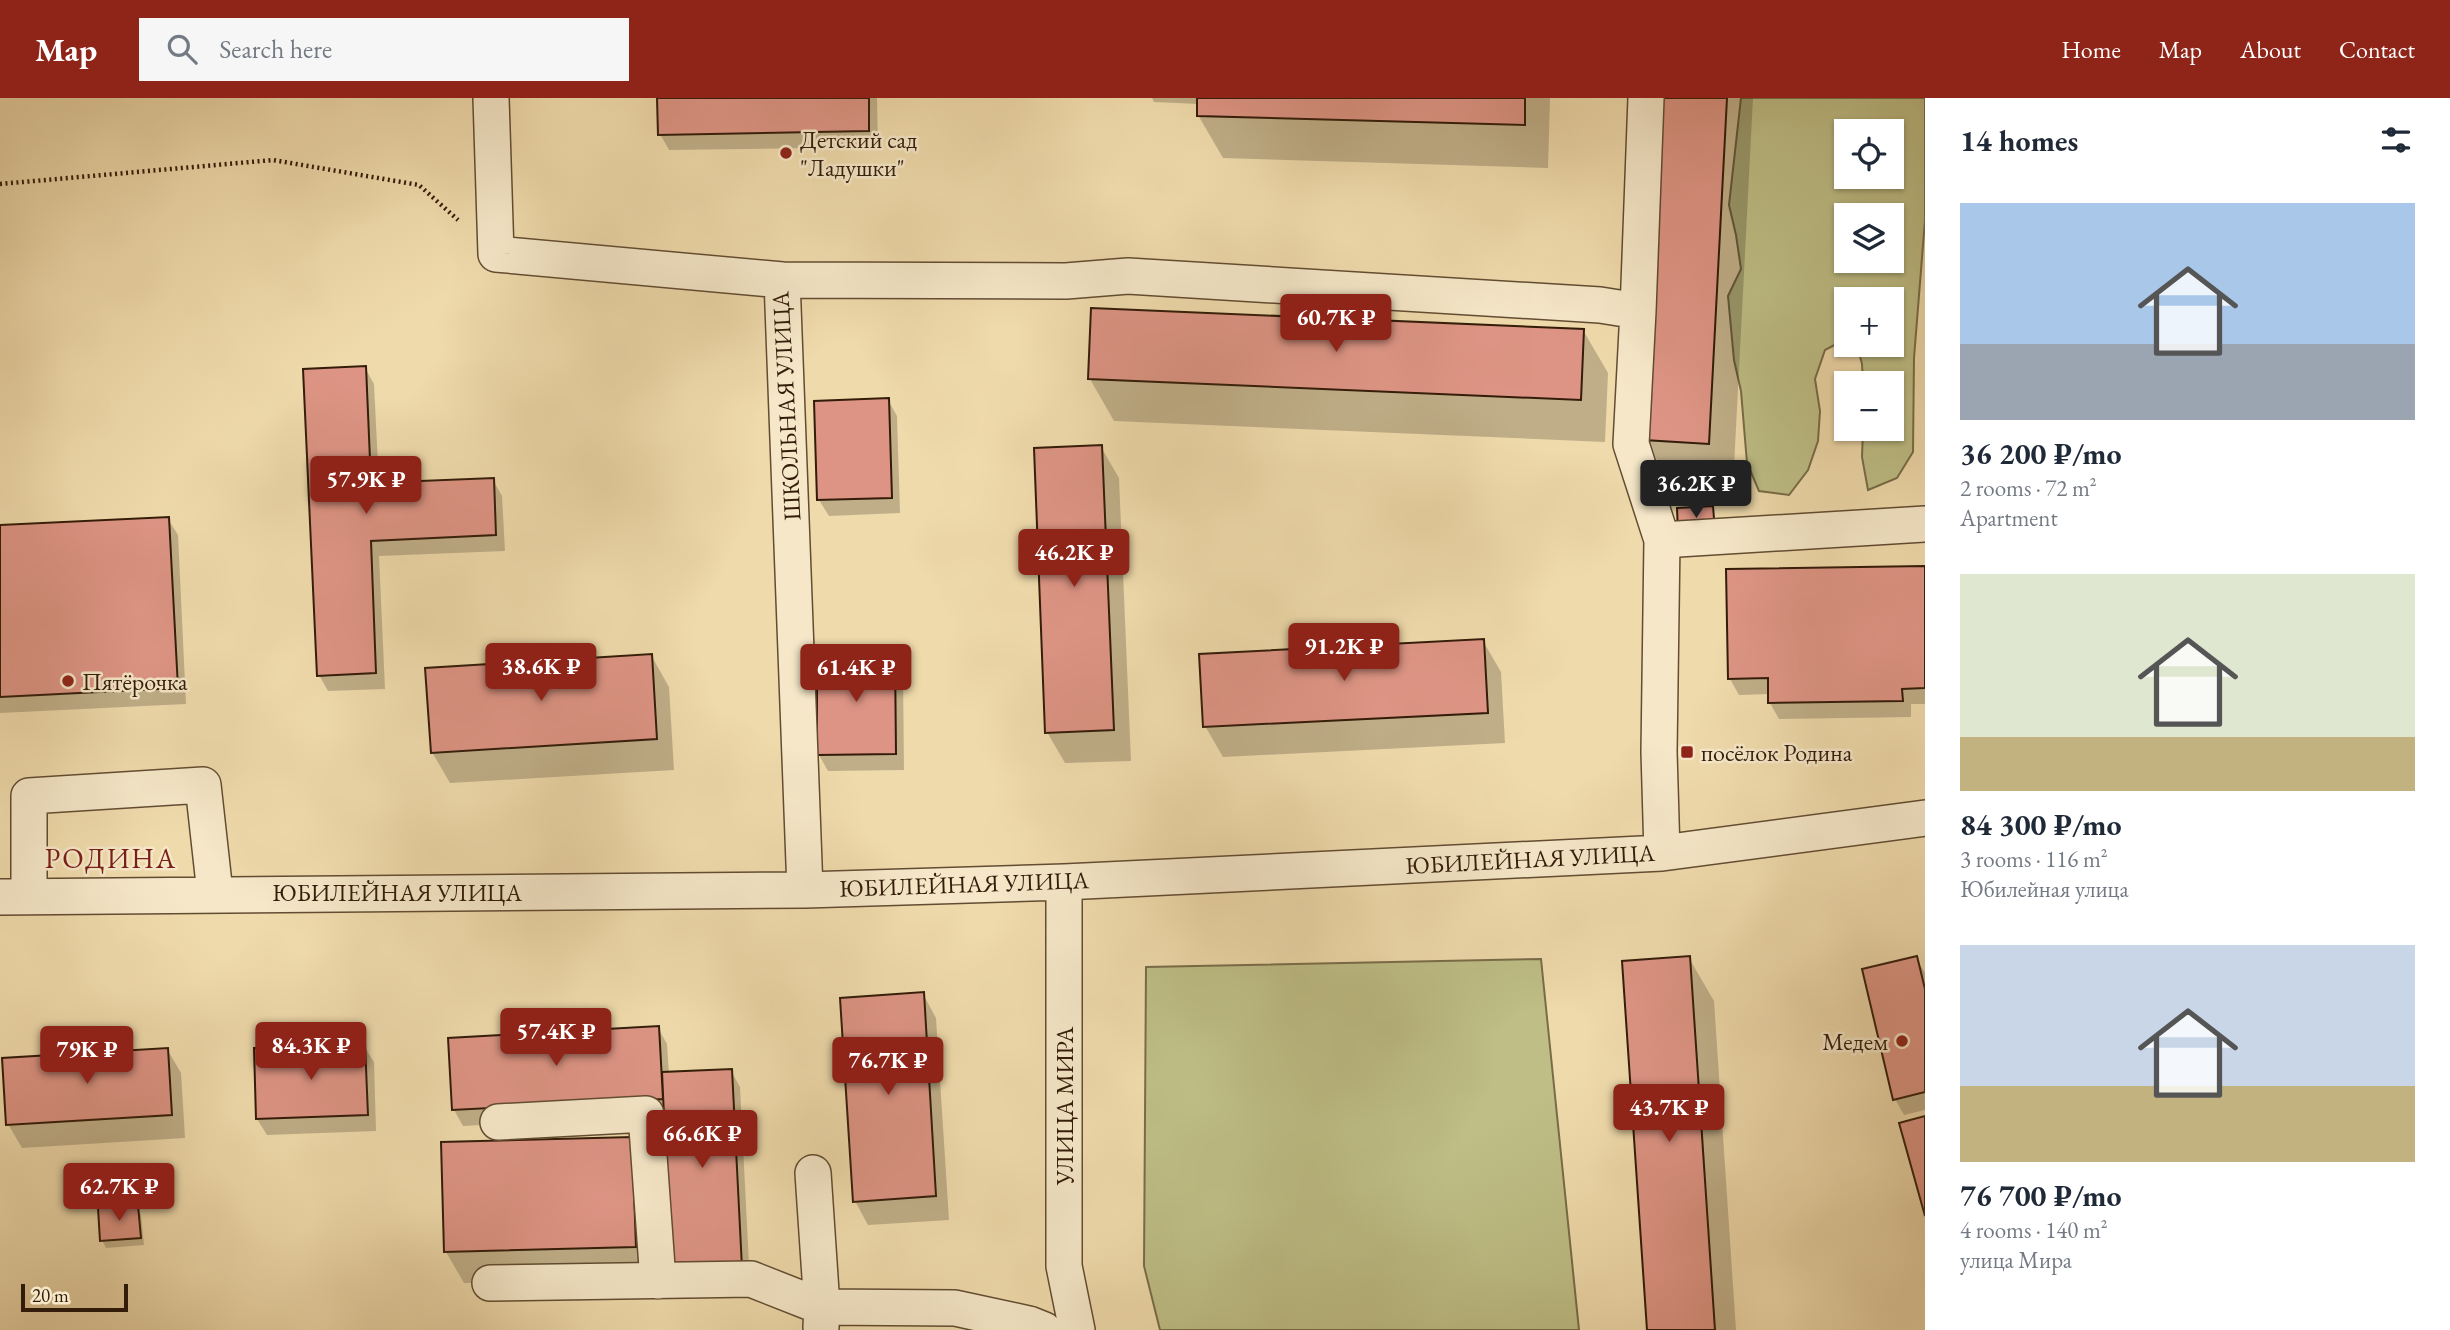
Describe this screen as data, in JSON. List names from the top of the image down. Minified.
{"streets":{"street":["ШКОЛЬНАЯ УЛИЦА","ЮБИЛЕЙНАЯ УЛИЦА","УЛИЦА МИРА"]},"crossings":[["ШКОЛЬНАЯ УЛИЦА","ЮБИЛЕЙНАЯ УЛИЦА"],["ЮБИЛЕЙНАЯ УЛИЦА","УЛИЦА МИРА"]],"districts":["РОДИНА"],"places":{"other":["Детский сад \"Ладушки\"","Пятёрочка","Медем"],"transit":["посёлок Родина"]},"scale_bar":"20 m","page":{"header":"Map","search":"Search here","nav":["Home","Map","About","Contact"],"heading":"14 homes","map_buttons":["+","−"],"list":[{"name":"36 200 ₽/mo","note":"2 rooms · 72 m² · Apartment"},{"name":"84 300 ₽/mo","note":"3 rooms · 116 m² · Юбилейная улица"},{"name":"76 700 ₽/mo","note":"4 rooms · 140 m² · улица Мира"}],"price":["60.7K ₽","57.9K ₽","36.2K ₽","46.2K ₽","91.2K ₽","38.6K ₽","61.4K ₽","57.4K ₽","84.3K ₽","79K ₽","76.7K ₽","43.7K ₽","66.6K ₽","62.7K ₽"],"scale":"20 m"}}
